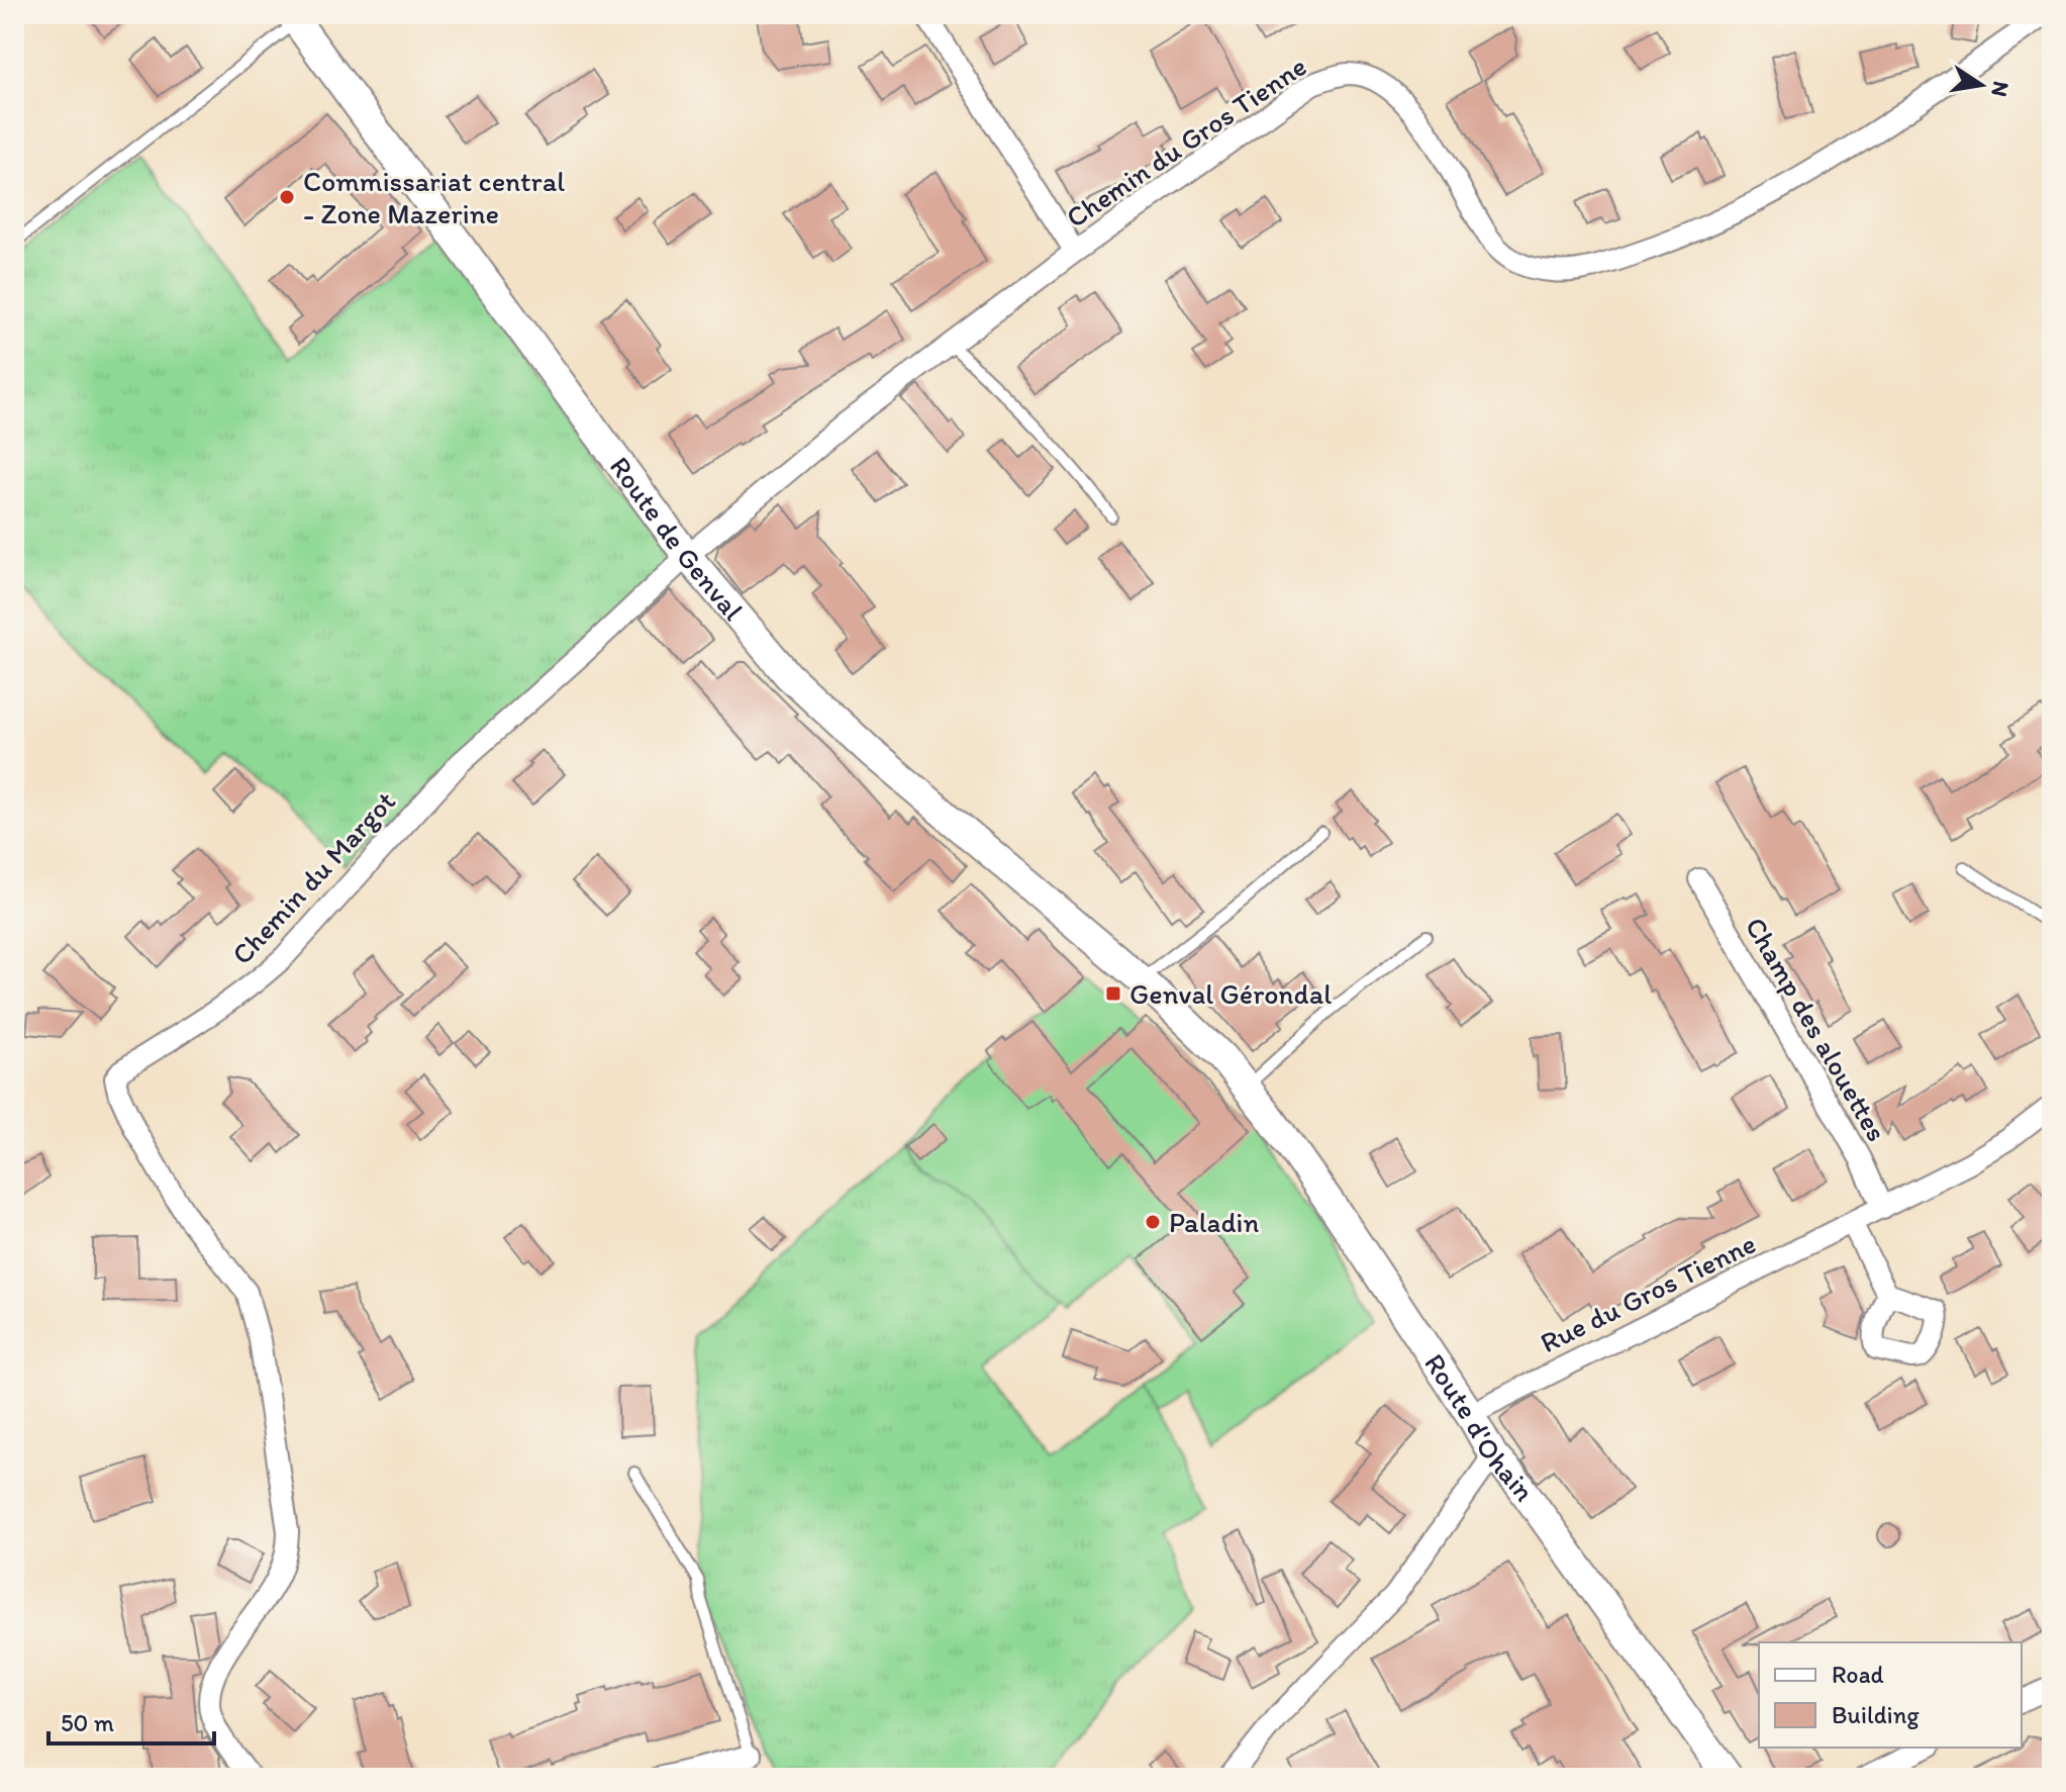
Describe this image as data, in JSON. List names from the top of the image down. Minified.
{"streets":{"main road":["Route de Genval","Route d'Ohain"],"street":["Chemin du Gros Tienne","Chemin du Margot","Champ des alouettes","Rue du Gros Tienne"]},"crossings":[["Chemin du Gros Tienne","Route de Genval"],["Chemin du Gros Tienne","Chemin du Margot"],["Route de Genval","Chemin du Margot"],["Route de Genval","Route d'Ohain"],["Champ des alouettes","Rue du Gros Tienne"],["Rue du Gros Tienne","Route d'Ohain"]],"places":{"other":["Commissariat central - Zone Mazerine","Paladin"],"transit":["Genval Gérondal"]},"legend":["Road","Building"],"scale_bar":"50 m","north":"right"}
